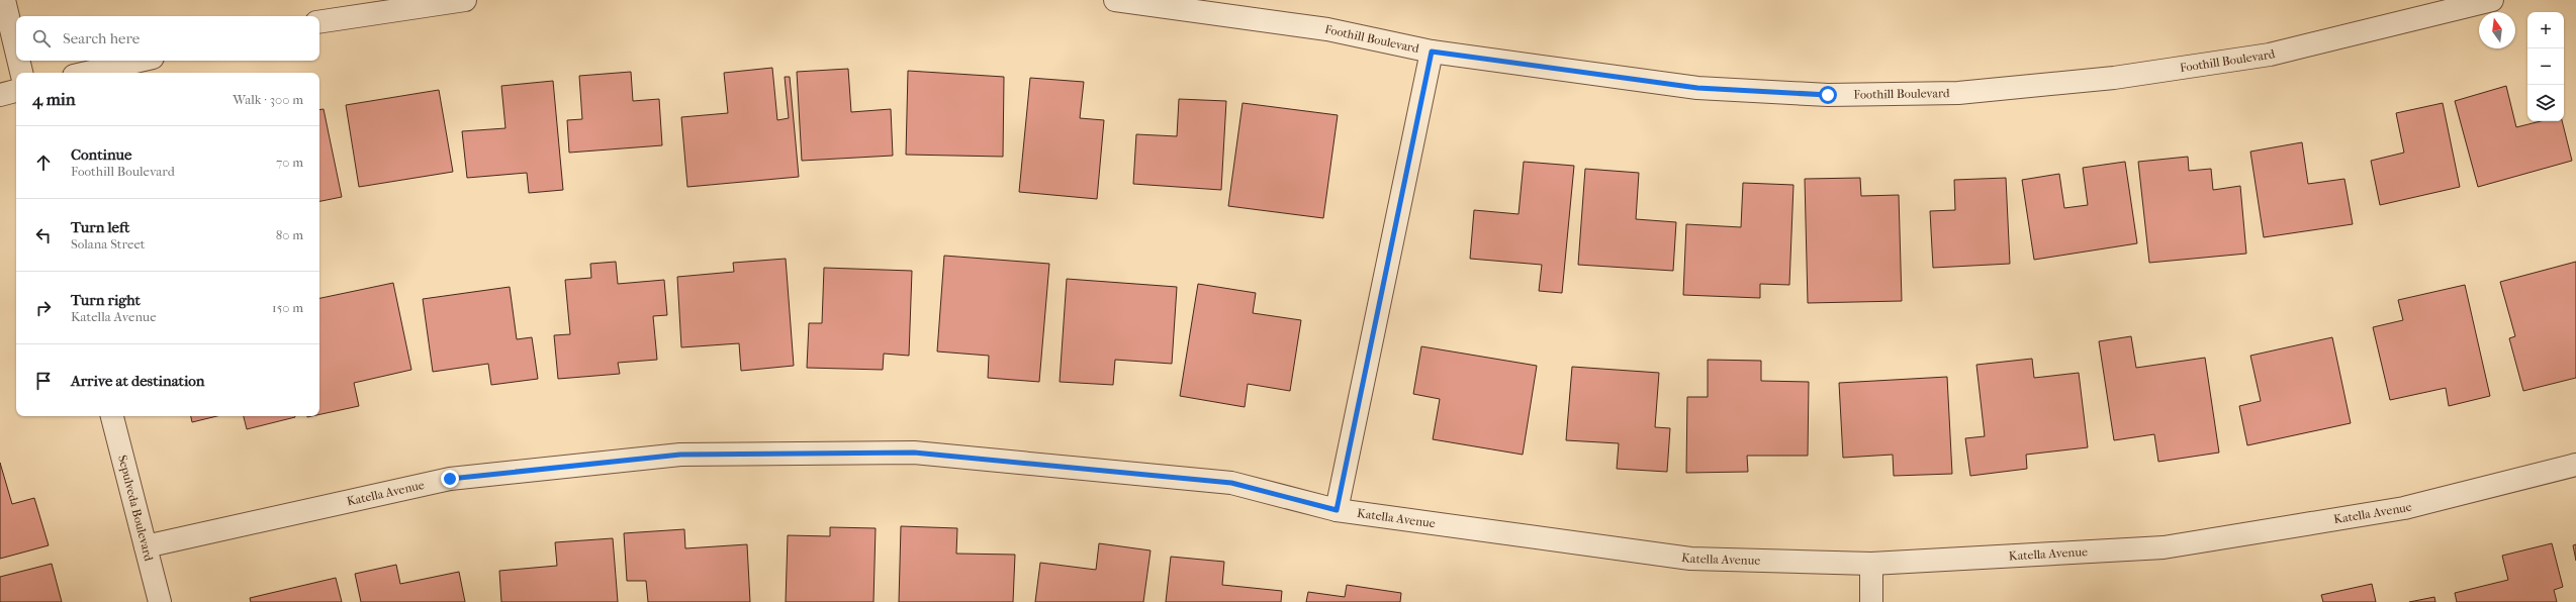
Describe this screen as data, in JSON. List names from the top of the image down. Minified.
{"streets":{"street":["Foothill Boulevard","Katella Avenue","Sepulveda Boulevard"]},"crossings":[["Katella Avenue","Sepulveda Boulevard"]],"north":"top","page":{"map_buttons":["+","−"],"search":"Search here","heading":["4 min","Walk · 300 m"],"list":[["Continue","Foothill Boulevard","70 m"],["Turn left","Solana Street","80 m"],["Turn right","Katella Avenue","150 m"],"Arrive at destination"]}}
